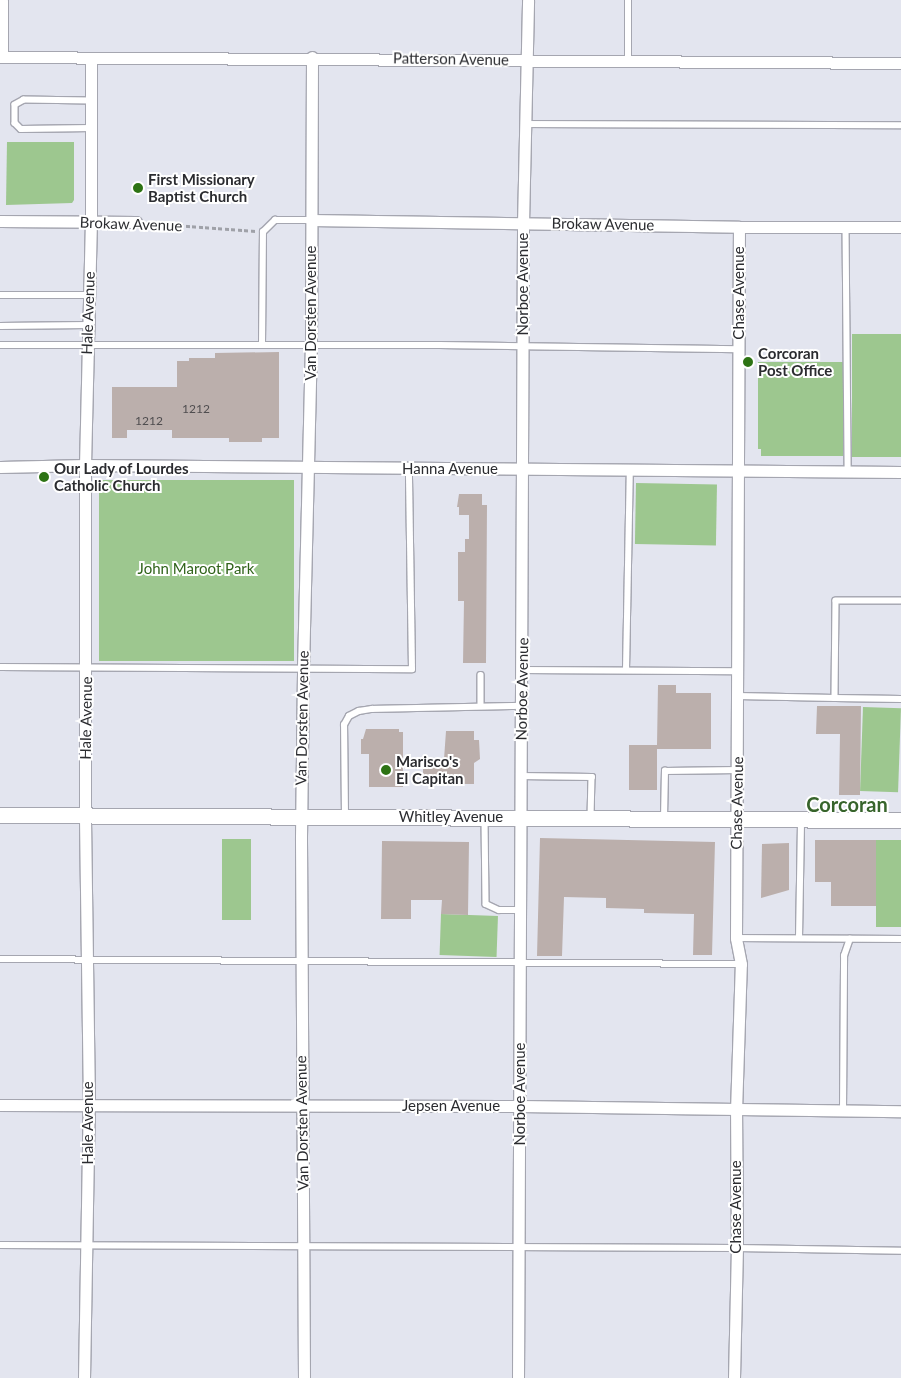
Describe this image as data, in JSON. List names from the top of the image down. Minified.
{"streets":{"street":["Patterson Avenue","Brokaw Avenue","Norboe Avenue","Chase Avenue","Hale Avenue","Van Dorsten Avenue","Hanna Avenue","Whitley Avenue","Jepsen Avenue"]},"crossings":[["Patterson Avenue","Norboe Avenue"],["Patterson Avenue","Hale Avenue"],["Patterson Avenue","Van Dorsten Avenue"],["Brokaw Avenue","Norboe Avenue"],["Brokaw Avenue","Chase Avenue"],["Brokaw Avenue","Hale Avenue"],["Brokaw Avenue","Van Dorsten Avenue"],["Norboe Avenue","Hanna Avenue"],["Norboe Avenue","Whitley Avenue"],["Norboe Avenue","Jepsen Avenue"],["Chase Avenue","Hanna Avenue"],["Chase Avenue","Whitley Avenue"],["Chase Avenue","Jepsen Avenue"],["Hale Avenue","Hanna Avenue"],["Hale Avenue","Whitley Avenue"],["Hale Avenue","Jepsen Avenue"],["Van Dorsten Avenue","Hanna Avenue"],["Van Dorsten Avenue","Whitley Avenue"],["Van Dorsten Avenue","Jepsen Avenue"]],"districts":["Corcoran"],"parks":["John Maroot Park"],"places":["First Missionary Baptist Church","Corcoran Post Office","Our Lady of Lourdes Catholic Church","Marisco's El Capitan"],"house_numbers":["1212","1212"]}
